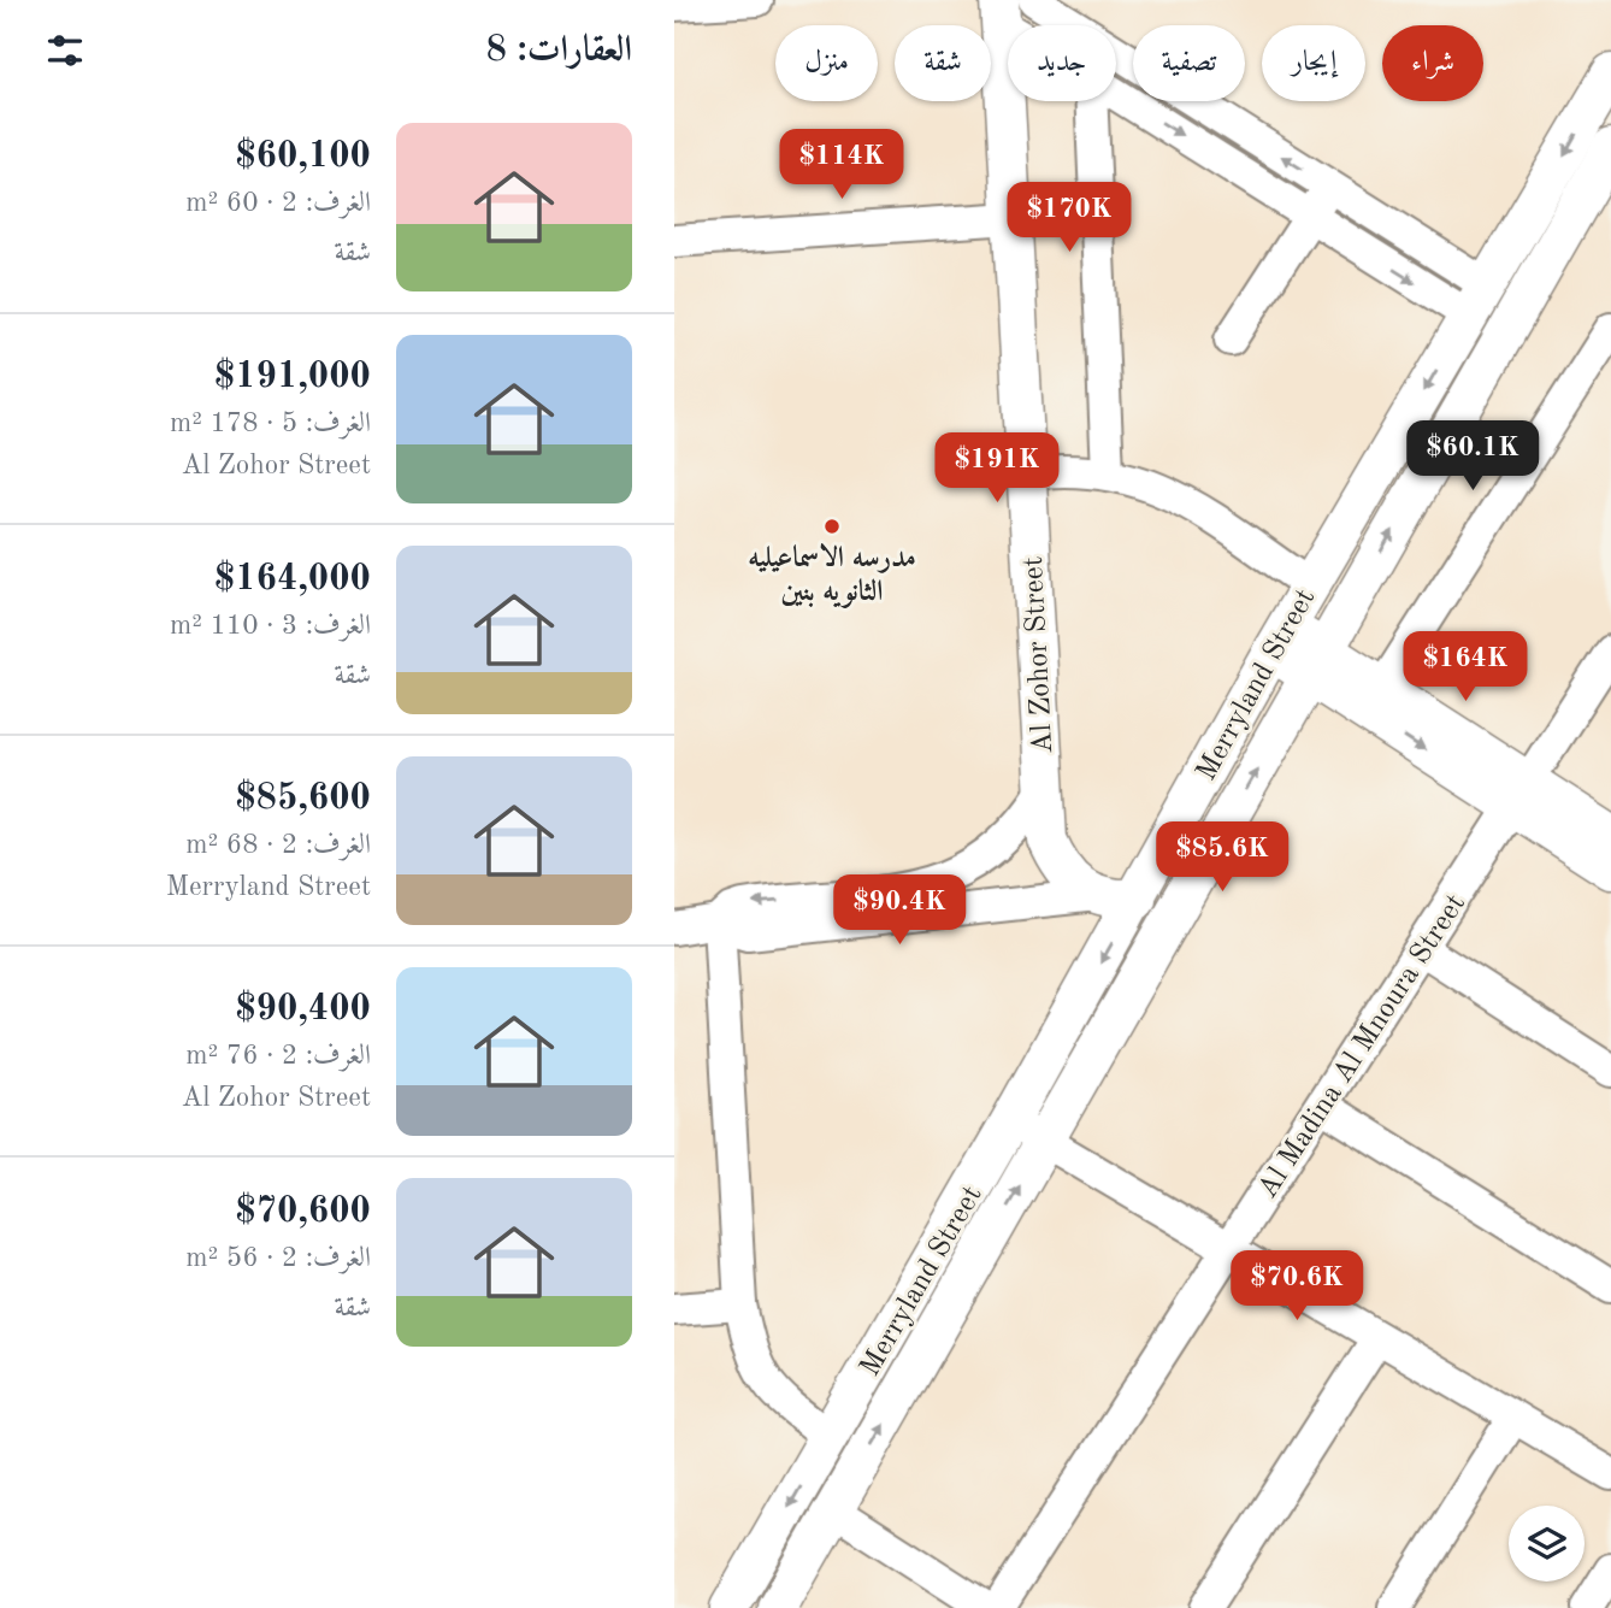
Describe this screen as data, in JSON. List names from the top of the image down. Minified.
{"streets":{"street":["Al Zohor Street","Merryland Street","Al Madina Al Mnoura Street"]},"places":["مدرسه الاسماعيليه الثانويه بنين"],"page":{"heading":"العقارات: 8","chip":["شراء","إيجار","تصفية","جديد","شقة","منزل"],"list":[{"name":"$60,100","note":"الغرف: 2 · 60 m² · شقة"},{"name":"$191,000","note":"الغرف: 5 · 178 m² · Al Zohor Street"},{"name":"$164,000","note":"الغرف: 3 · 110 m² · شقة"},{"name":"$85,600","note":"الغرف: 2 · 68 m² · Merryland Street"},{"name":"$90,400","note":"الغرف: 2 · 76 m² · Al Zohor Street"},{"name":"$70,600","note":"الغرف: 2 · 56 m² · شقة"}],"price":["$114K","$170K","$60.1K","$191K","$164K","$85.6K","$90.4K","$70.6K"]}}
